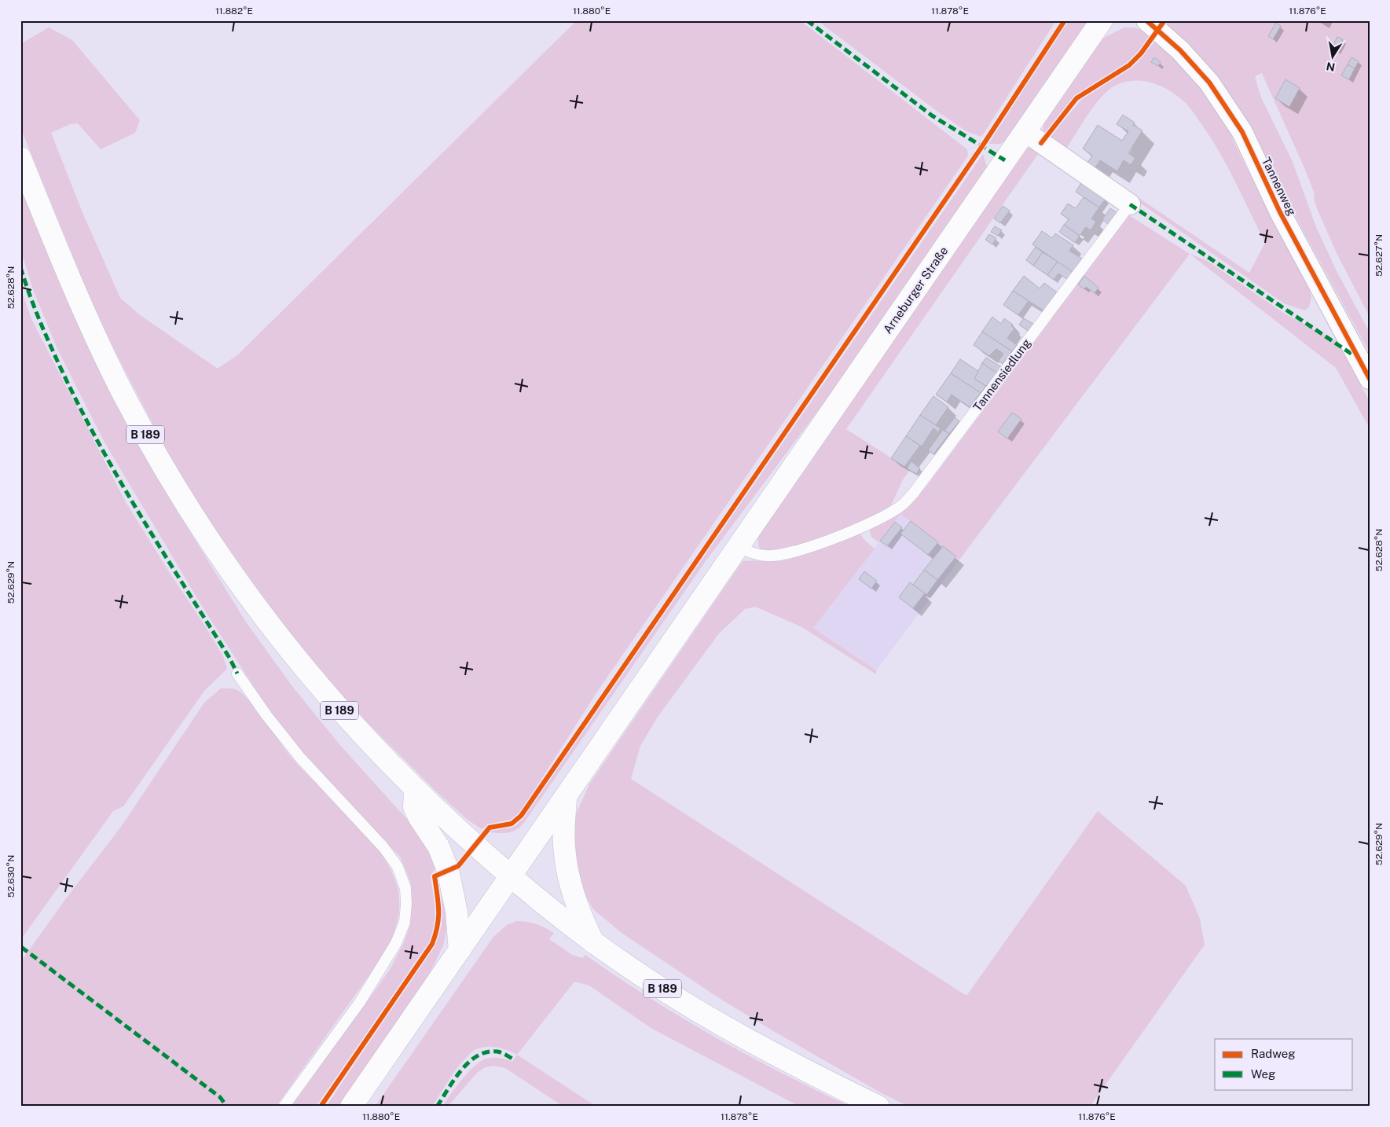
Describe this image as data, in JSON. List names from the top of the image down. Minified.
{"streets":{"main road":["Arneburger Straße","B 189"],"street":["Tannenweg","Tannensiedlung"]},"crossings":[["Arneburger Straße","Tannensiedlung"],["Arneburger Straße","B 189"]],"legend":["Radweg","Weg"],"north":"bottom","coordinates":["11.882°E","11.880°E","11.878°E","11.876°E","52.627°N","52.628°N","52.629°N","52.630°N"]}
